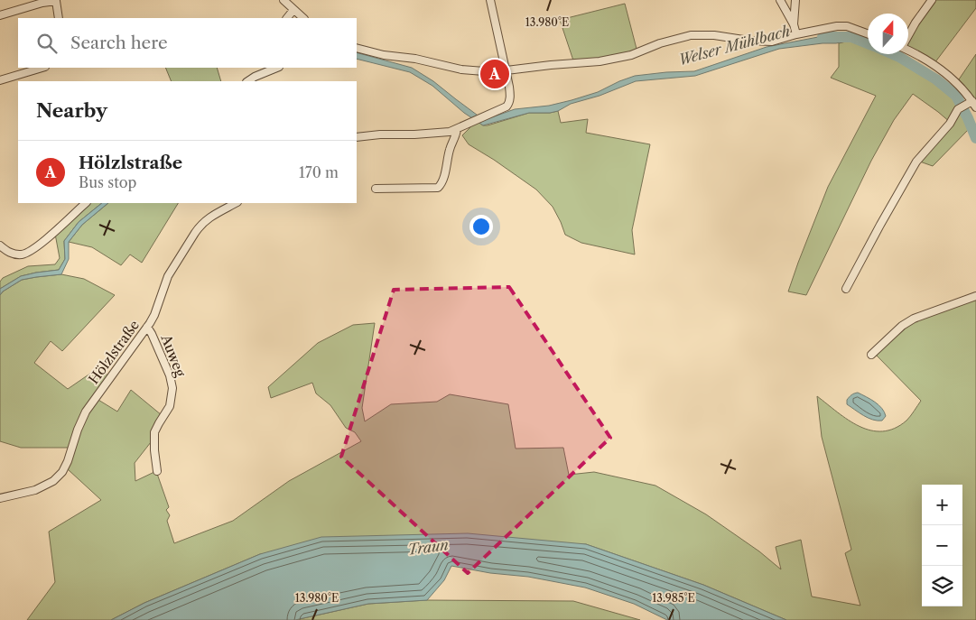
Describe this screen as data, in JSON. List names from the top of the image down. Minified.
{"streets":{"street":["Hölzlstraße","Auweg"]},"crossings":[["Hölzlstraße","Auweg"]],"water":["Welser Mühlbach","Traun"],"north":"top","page":{"search":"Search here","pins":"A","heading":"Nearby","list":[{"mark":"A","name":"Hölzlstraße","note":"Bus stop","value":"170 m"}],"map_buttons":["+","−"]},"coordinates":["13.980°E","13.985°E"]}
